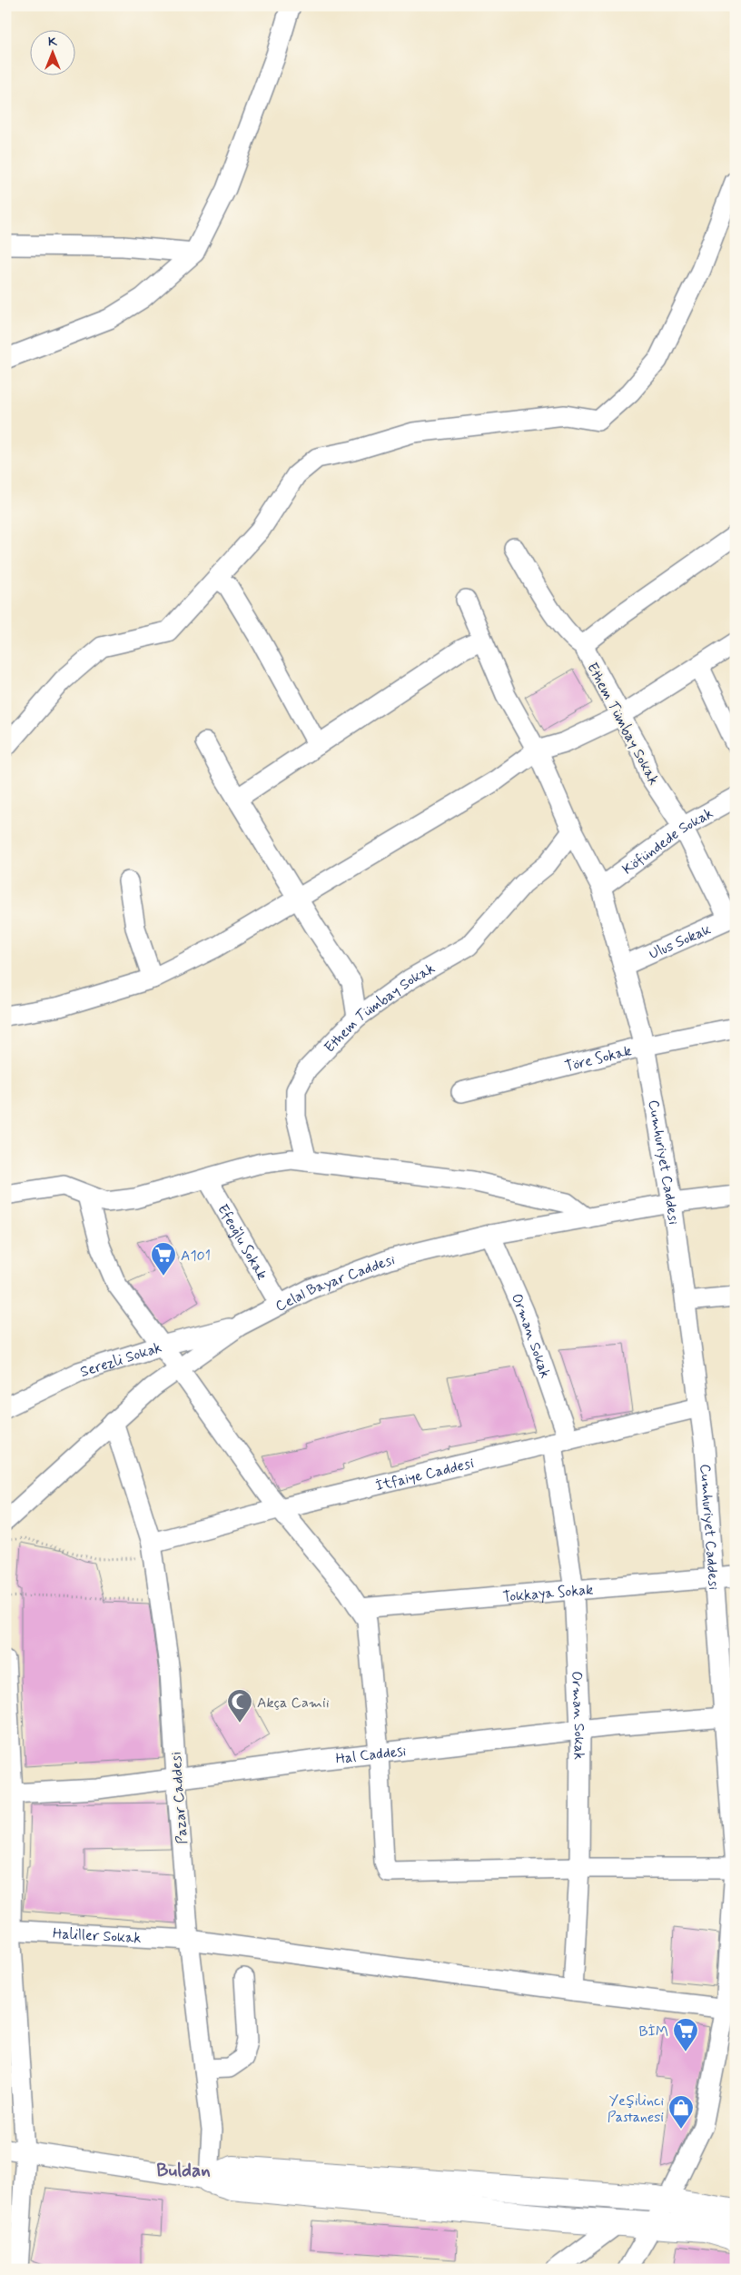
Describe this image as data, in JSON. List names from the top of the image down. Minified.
{"streets":{"street":["Ethem Tümbay Sokak","Köfündede Sokak","Ulus Sokak","Töre Sokak","Cumhuriyet Caddesi","Efeoğlu Sokak","Celal Bayar Caddesi","Orman Sokak","Serezli Sokak","İtfaiye Caddesi","Tokkaya Sokak","Hal Caddesi","Pazar Caddesi","Haliller Sokak"]},"crossings":[["Ethem Tümbay Sokak","Köfündede Sokak"],["Ethem Tümbay Sokak","Ulus Sokak"],["Ethem Tümbay Sokak","Cumhuriyet Caddesi"],["Köfündede Sokak","Cumhuriyet Caddesi"],["Ulus Sokak","Cumhuriyet Caddesi"],["Töre Sokak","Cumhuriyet Caddesi"],["Cumhuriyet Caddesi","Celal Bayar Caddesi"],["Cumhuriyet Caddesi","İtfaiye Caddesi"],["Cumhuriyet Caddesi","Tokkaya Sokak"],["Cumhuriyet Caddesi","Hal Caddesi"],["Cumhuriyet Caddesi","Haliller Sokak"],["Efeoğlu Sokak","Celal Bayar Caddesi"],["Celal Bayar Caddesi","Orman Sokak"],["Celal Bayar Caddesi","Serezli Sokak"],["Celal Bayar Caddesi","Pazar Caddesi"],["Orman Sokak","İtfaiye Caddesi"],["Orman Sokak","Tokkaya Sokak"],["Orman Sokak","Hal Caddesi"],["Orman Sokak","Haliller Sokak"],["İtfaiye Caddesi","Pazar Caddesi"],["Hal Caddesi","Pazar Caddesi"],["Pazar Caddesi","Haliller Sokak"]],"districts":["Buldan"],"places":{"supermarket":["A101","BİM"],"mosque":["Akça Camii"],"shop":["Yeşilinci Pastanesi"]},"north":"top"}
